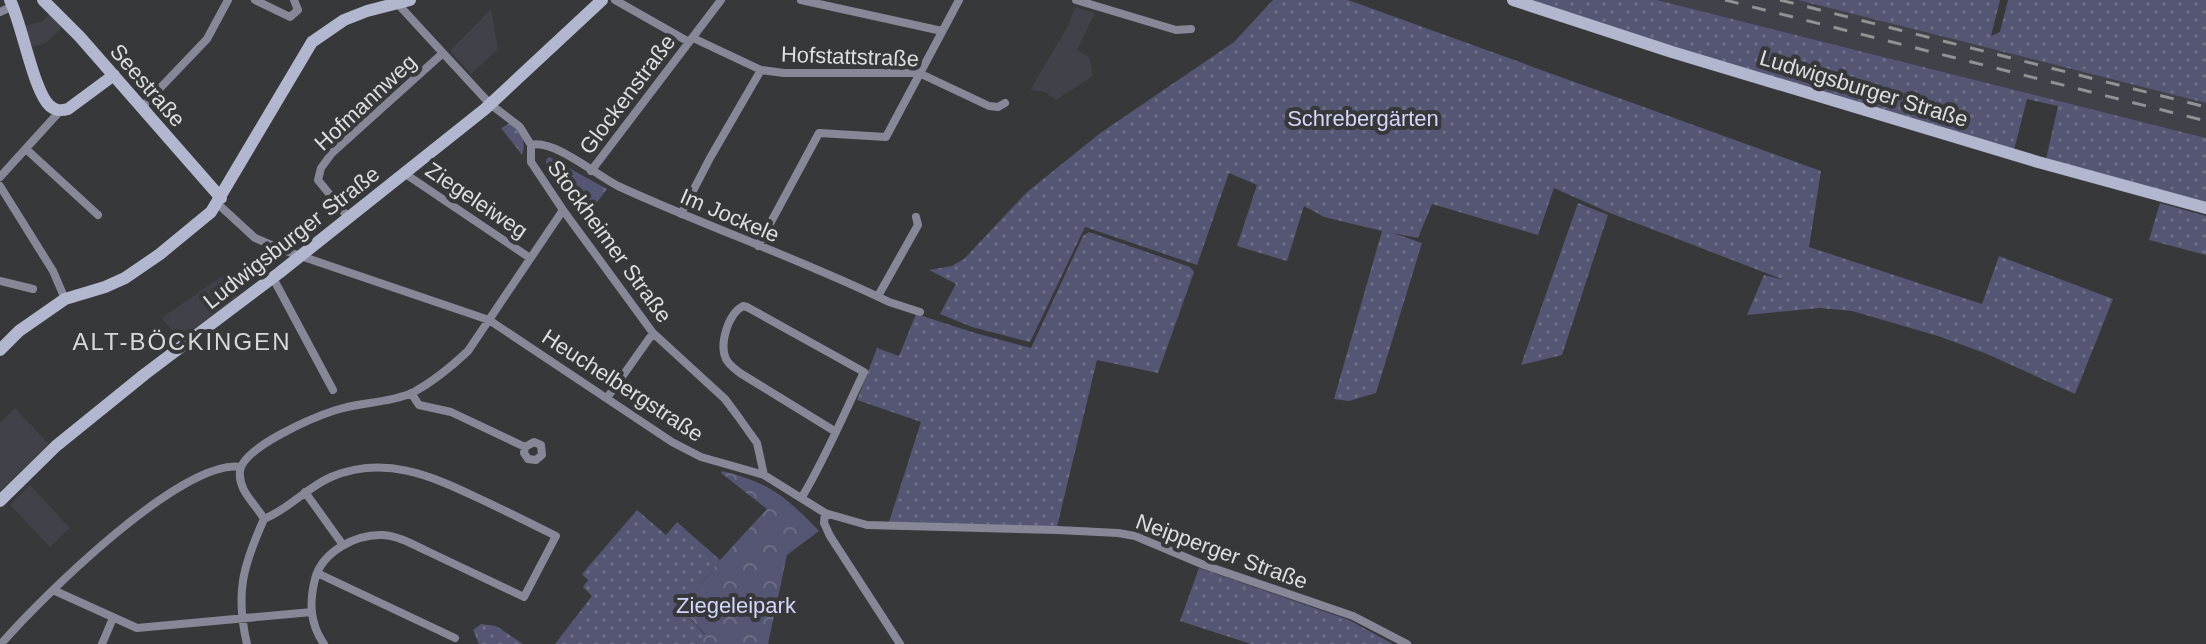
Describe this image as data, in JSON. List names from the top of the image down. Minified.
{"streets":{"street":["Hofstattstraße","Seestraße","Ludwigsburger Straße","Glockenstraße","Hofmannweg","Ziegeleiweg","Im Jockele","Stockheimer Straße","Heuchelbergstraße","Neipperger Straße"]},"crossings":[["Hofstattstraße","Glockenstraße"],["Seestraße","Heuchelbergstraße"],["Ludwigsburger Straße","Hofmannweg"],["Ludwigsburger Straße","Ziegeleiweg"],["Ludwigsburger Straße","Stockheimer Straße"],["Ludwigsburger Straße","Heuchelbergstraße"],["Glockenstraße","Im Jockele"],["Hofmannweg","Stockheimer Straße"],["Im Jockele","Stockheimer Straße"],["Stockheimer Straße","Heuchelbergstraße"],["Heuchelbergstraße","Neipperger Straße"]],"districts":["ALT-BÖCKINGEN"],"parks":["Schrebergärten","Ziegeleipark"]}
